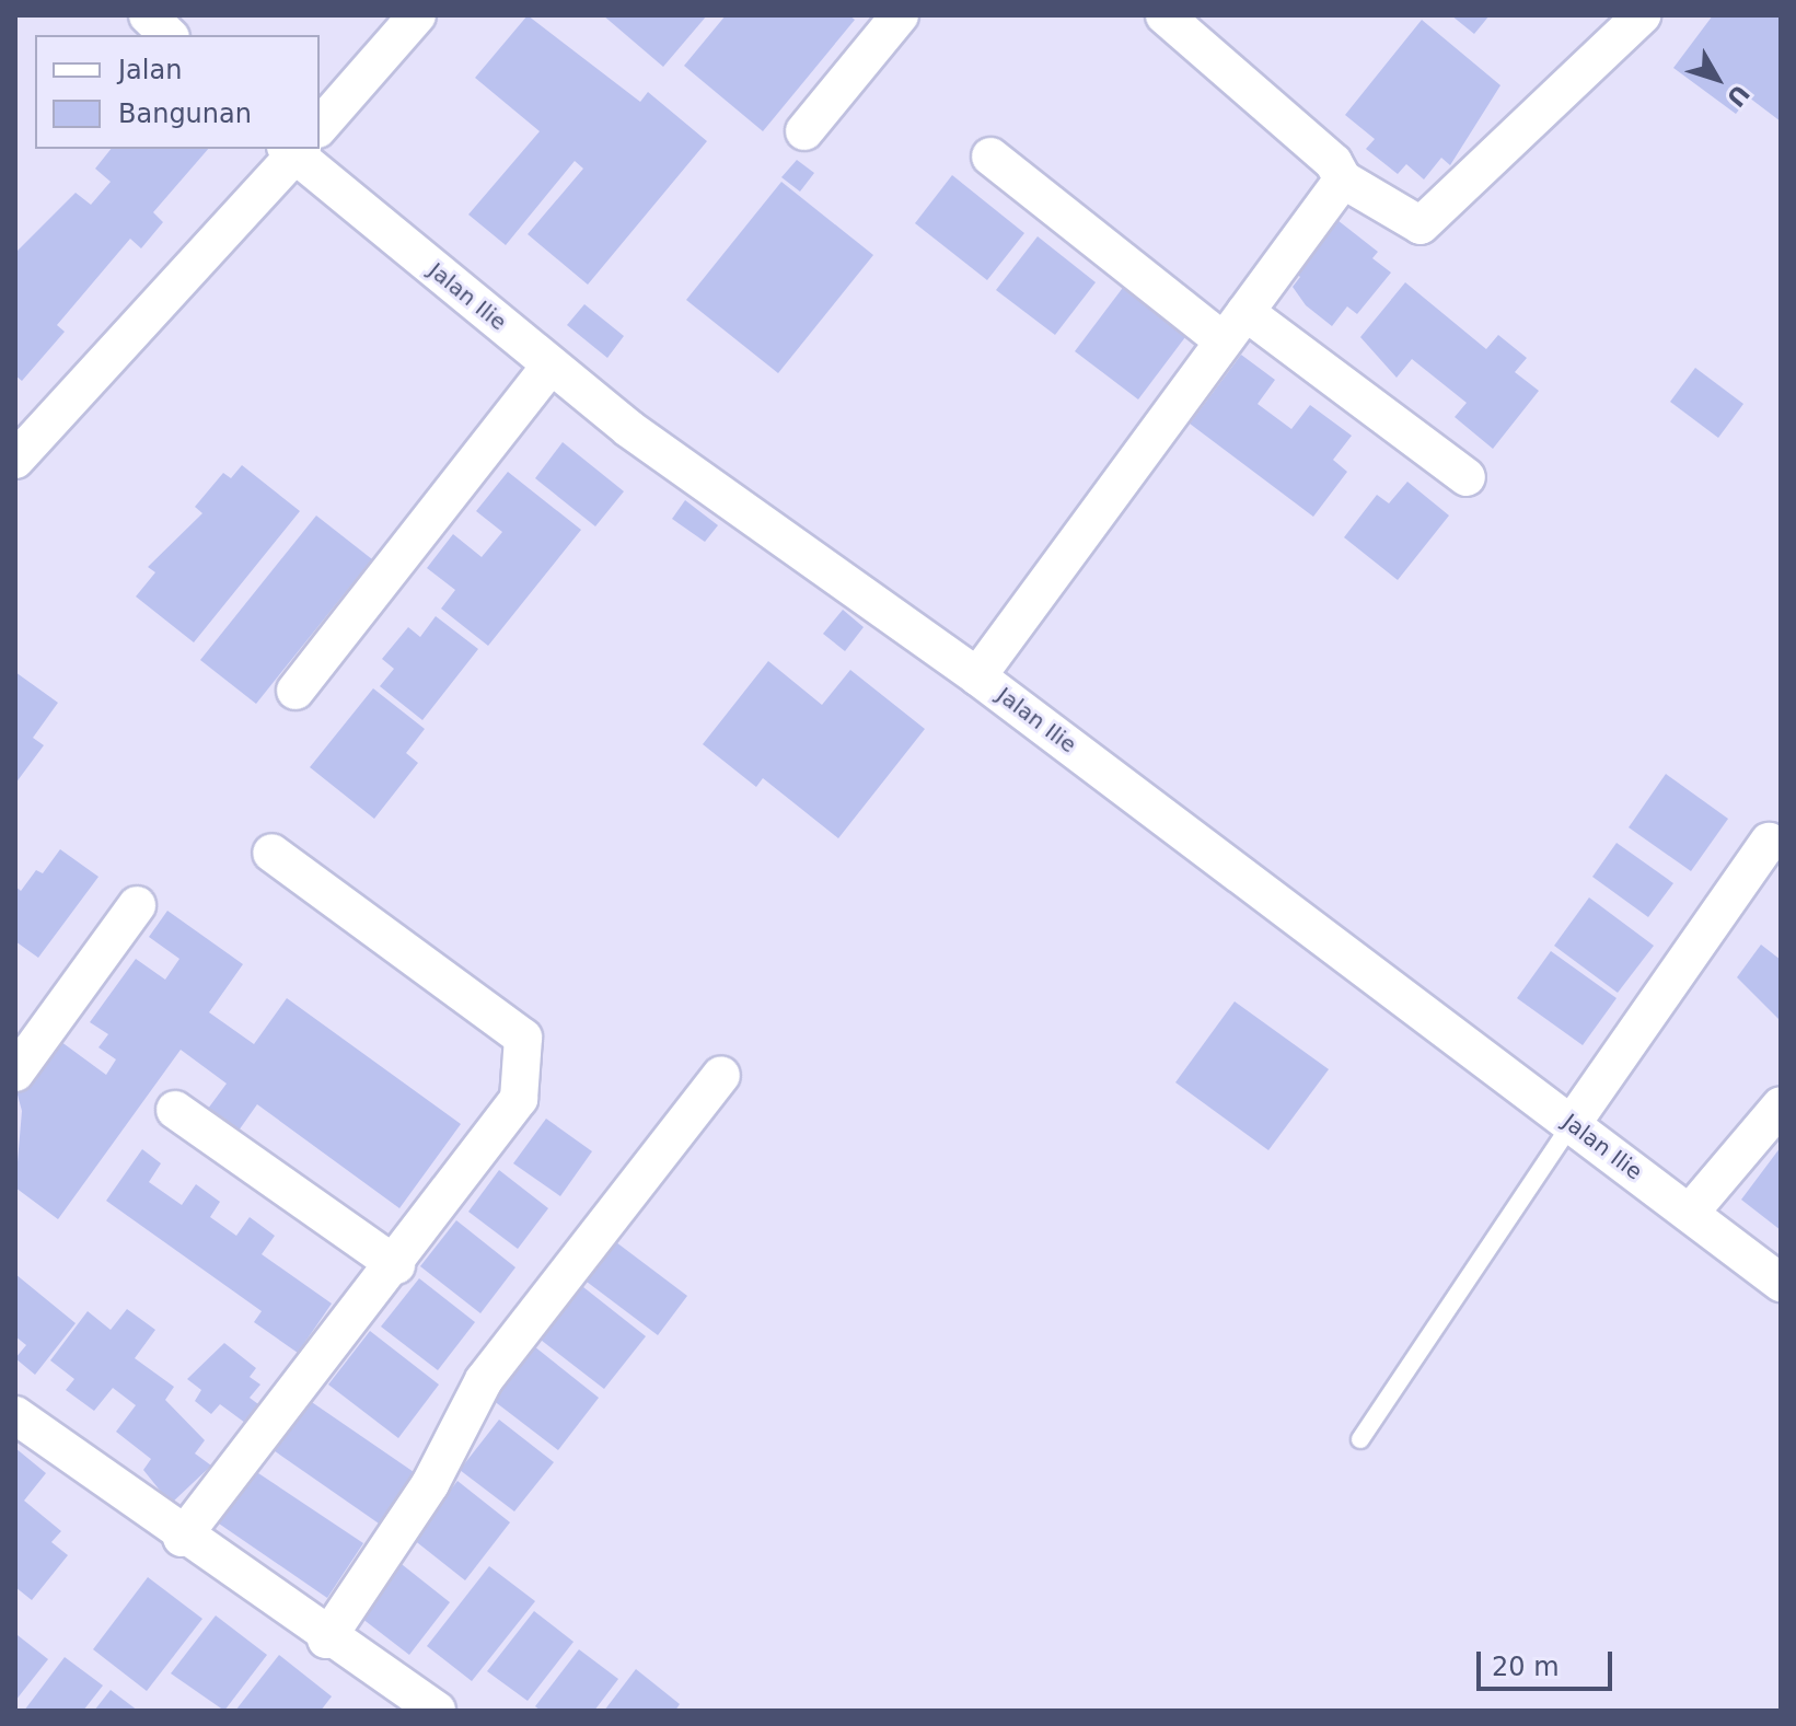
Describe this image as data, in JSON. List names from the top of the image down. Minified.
{"streets":{"street":["Jalan Ilie"]},"legend":["Jalan","Bangunan"],"scale_bar":"20 m","north":"bottom right"}
